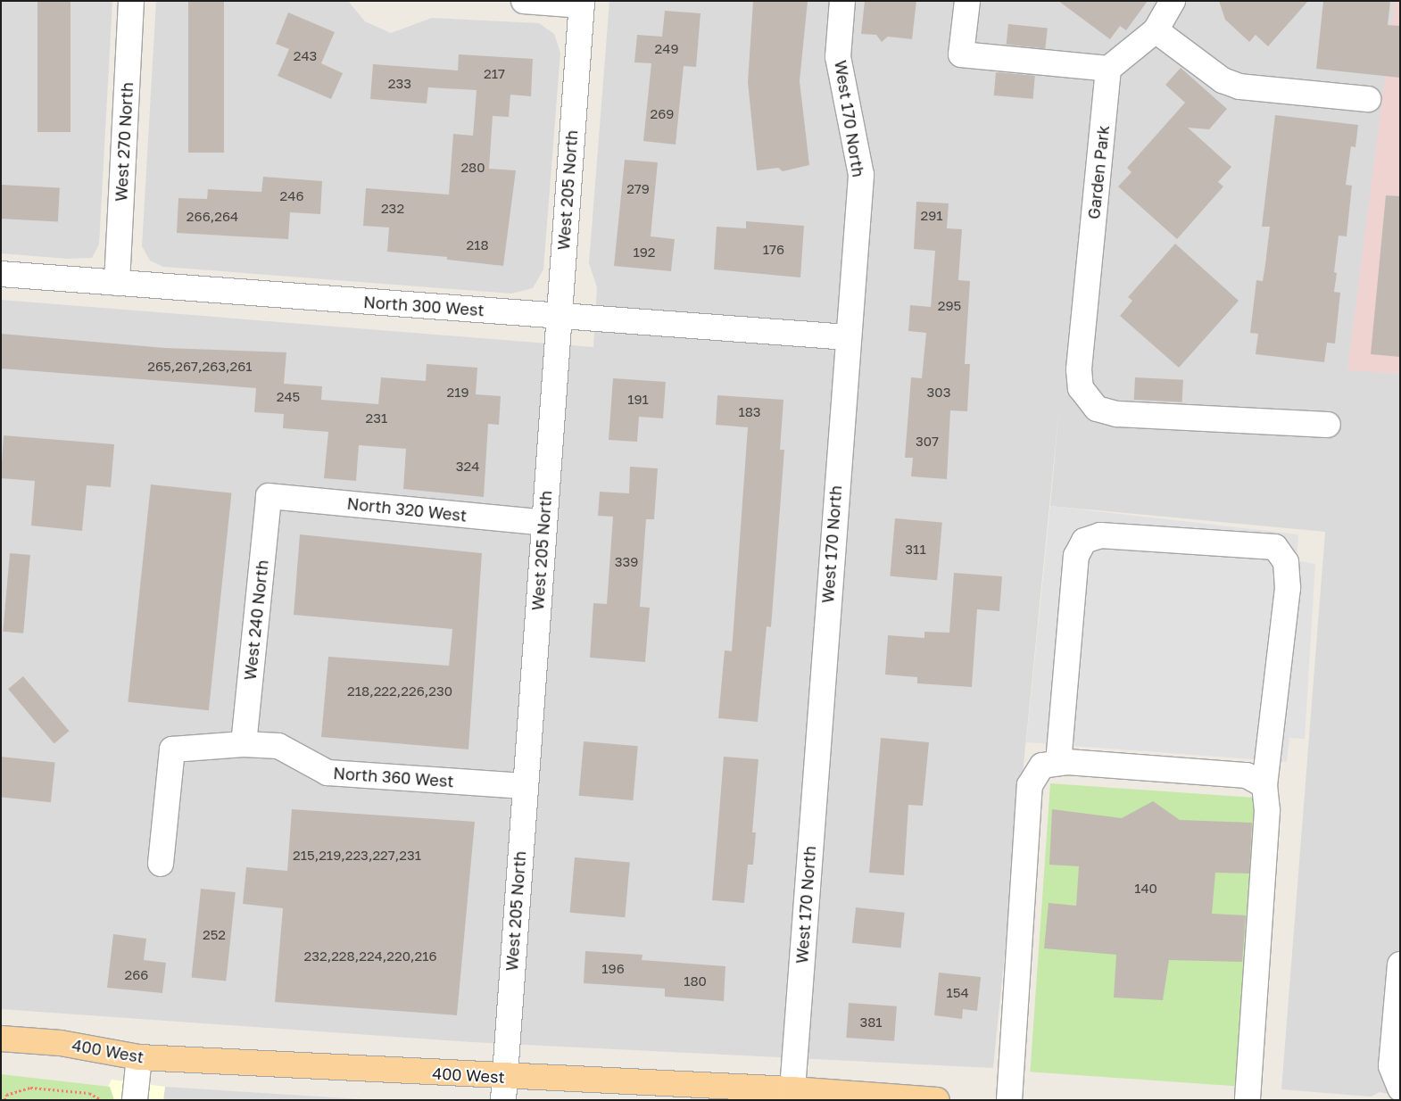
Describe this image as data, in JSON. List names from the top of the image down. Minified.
{"streets":{"main road":["400 West"],"street":["West 170 North","West 270 North","Garden Park","West 205 North","North 300 West","North 320 West","West 240 North","North 360 West"]},"crossings":[["West 170 North","North 300 West"],["West 170 North","400 West"],["West 270 North","North 300 West"],["West 205 North","North 300 West"],["West 205 North","North 320 West"],["West 205 North","North 360 West"],["West 205 North","400 West"],["North 320 West","West 240 North"],["West 240 North","North 360 West"]],"house_numbers":["249","243","217","233","269","280","279","246","232","291","266,264","218","176","192","295","265,267,263,261","219","303","245","191","183","231","307","324","311","339","218,222,226,230","215,219,223,227,231","140","252","232,228,224,220,216","196","266","180","154","381"]}
